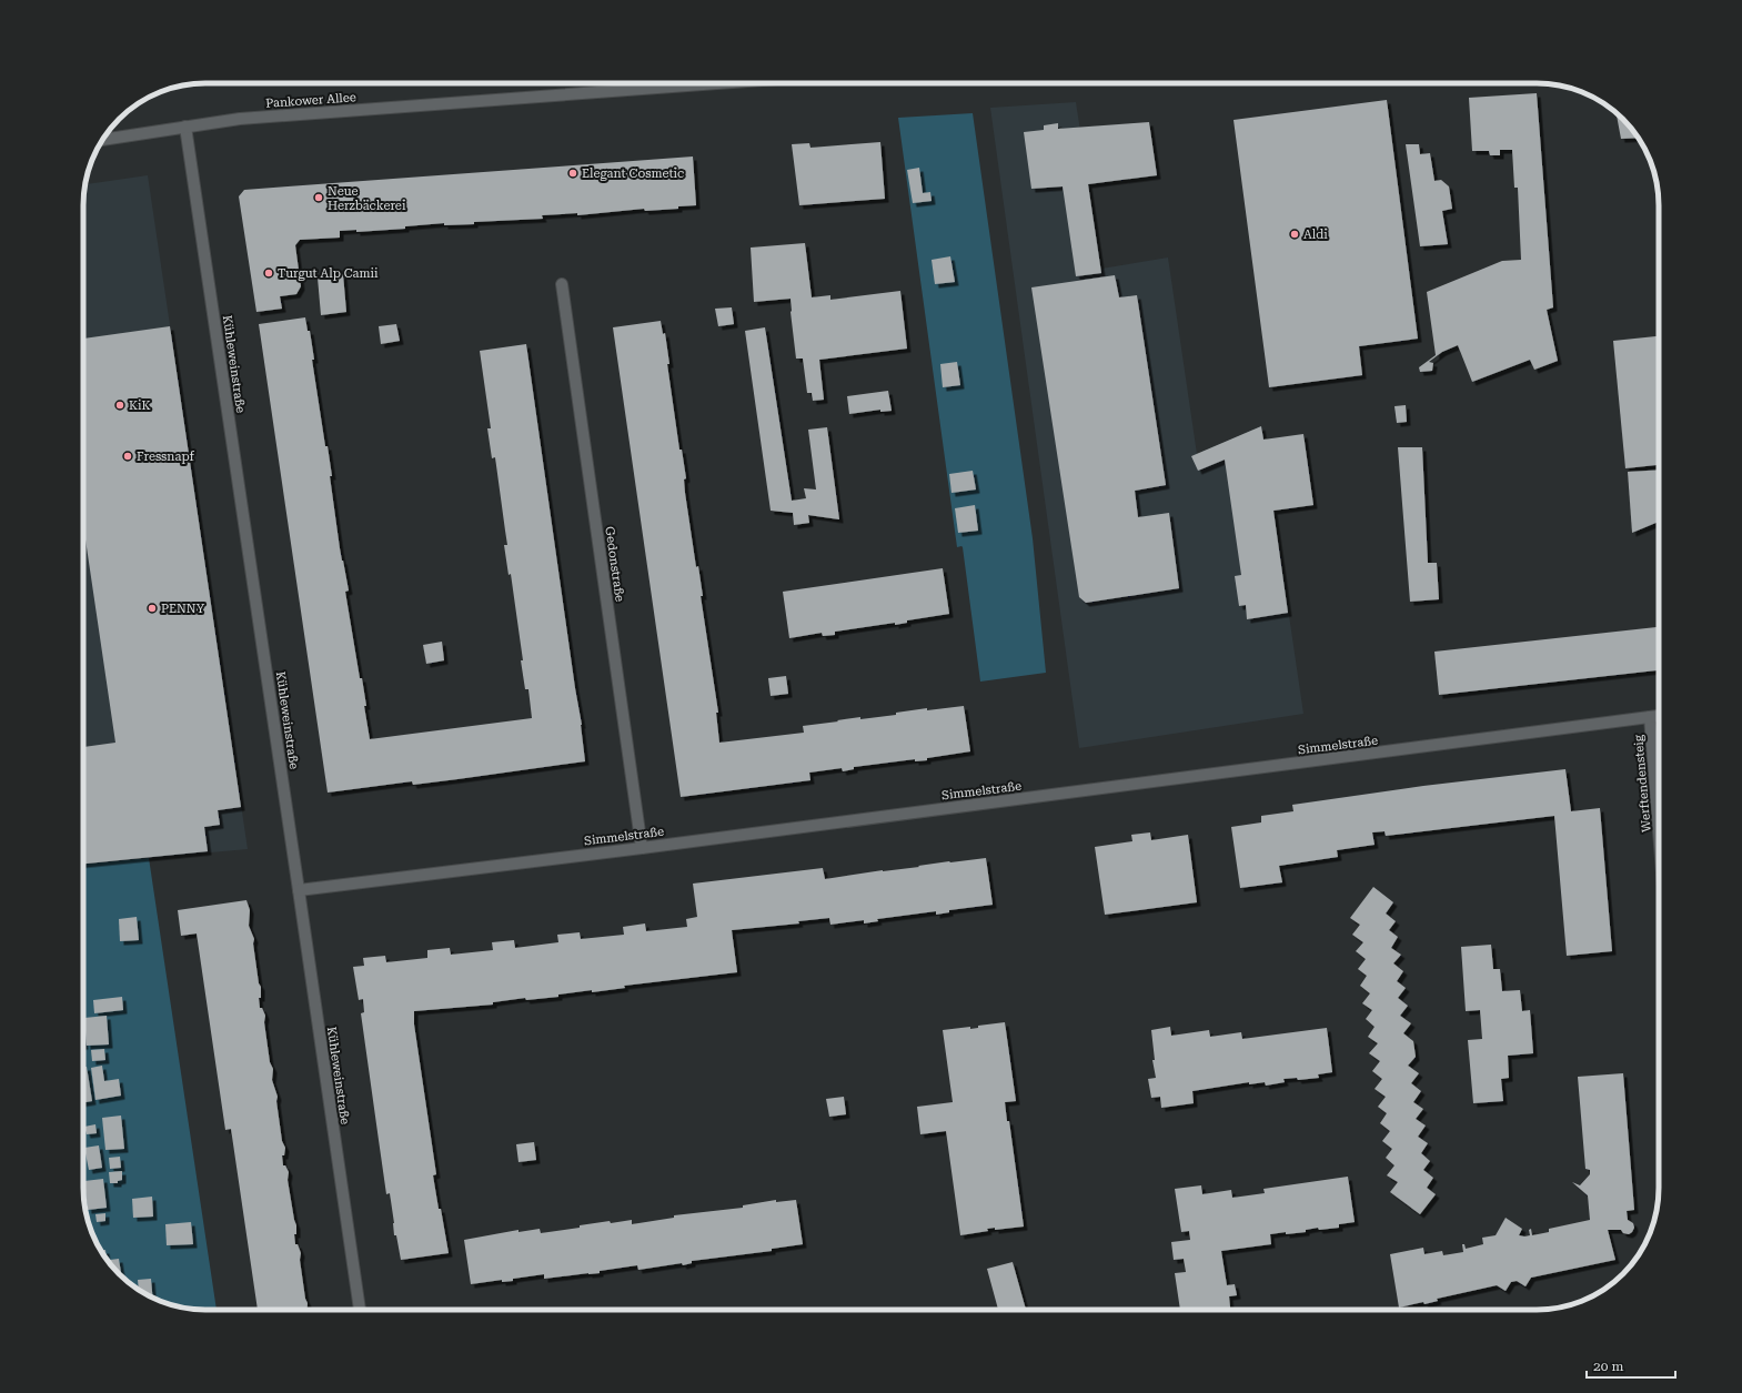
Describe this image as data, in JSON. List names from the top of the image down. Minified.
{"streets":{"street":["Pankower Allee","Kühleweinstraße","Gedonstraße","Simmelstraße","Werftendensteig"]},"crossings":[["Pankower Allee","Kühleweinstraße"],["Kühleweinstraße","Simmelstraße"],["Gedonstraße","Simmelstraße"],["Simmelstraße","Werftendensteig"]],"places":["Elegant Cosmetic","Neue Herzbäckerei","Aldi","Turgut Alp Camii","KiK","Fressnapf","PENNY"],"scale_bar":"20 m"}
